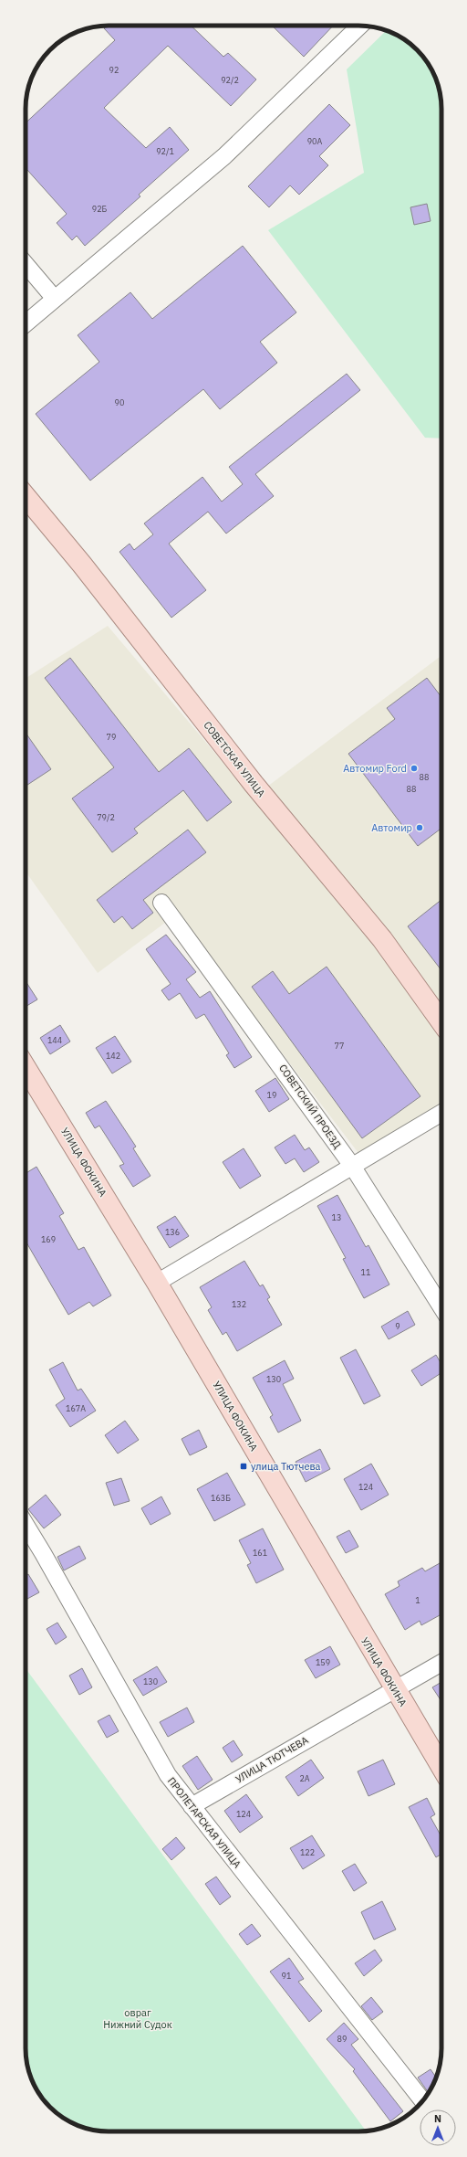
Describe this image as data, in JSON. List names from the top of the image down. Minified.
{"streets":{"main road":["СОВЕТСКАЯ УЛИЦА","УЛИЦА ФОКИНА"],"street":["СОВЕТСКИЙ ПРОЕЗД","УЛИЦА ТЮТЧЕВА","ПРОЛЕТАРСКАЯ УЛИЦА"]},"crossings":[["УЛИЦА ФОКИНА","УЛИЦА ТЮТЧЕВА"],["УЛИЦА ТЮТЧЕВА","ПРОЛЕТАРСКАЯ УЛИЦА"]],"parks":["овраг Нижний Судок"],"places":{"other":["Автомир Ford","Автомир"],"transit":["улица Тютчева"]},"house_numbers":["92","92/2","90А","92/1","92Б","90","79","88","88","79/2","144","77","142","19","13","136","169","11","132","9","130","167А","124","163Б","161","1","159","130","2А","124","122","91","89"],"north":"top"}
